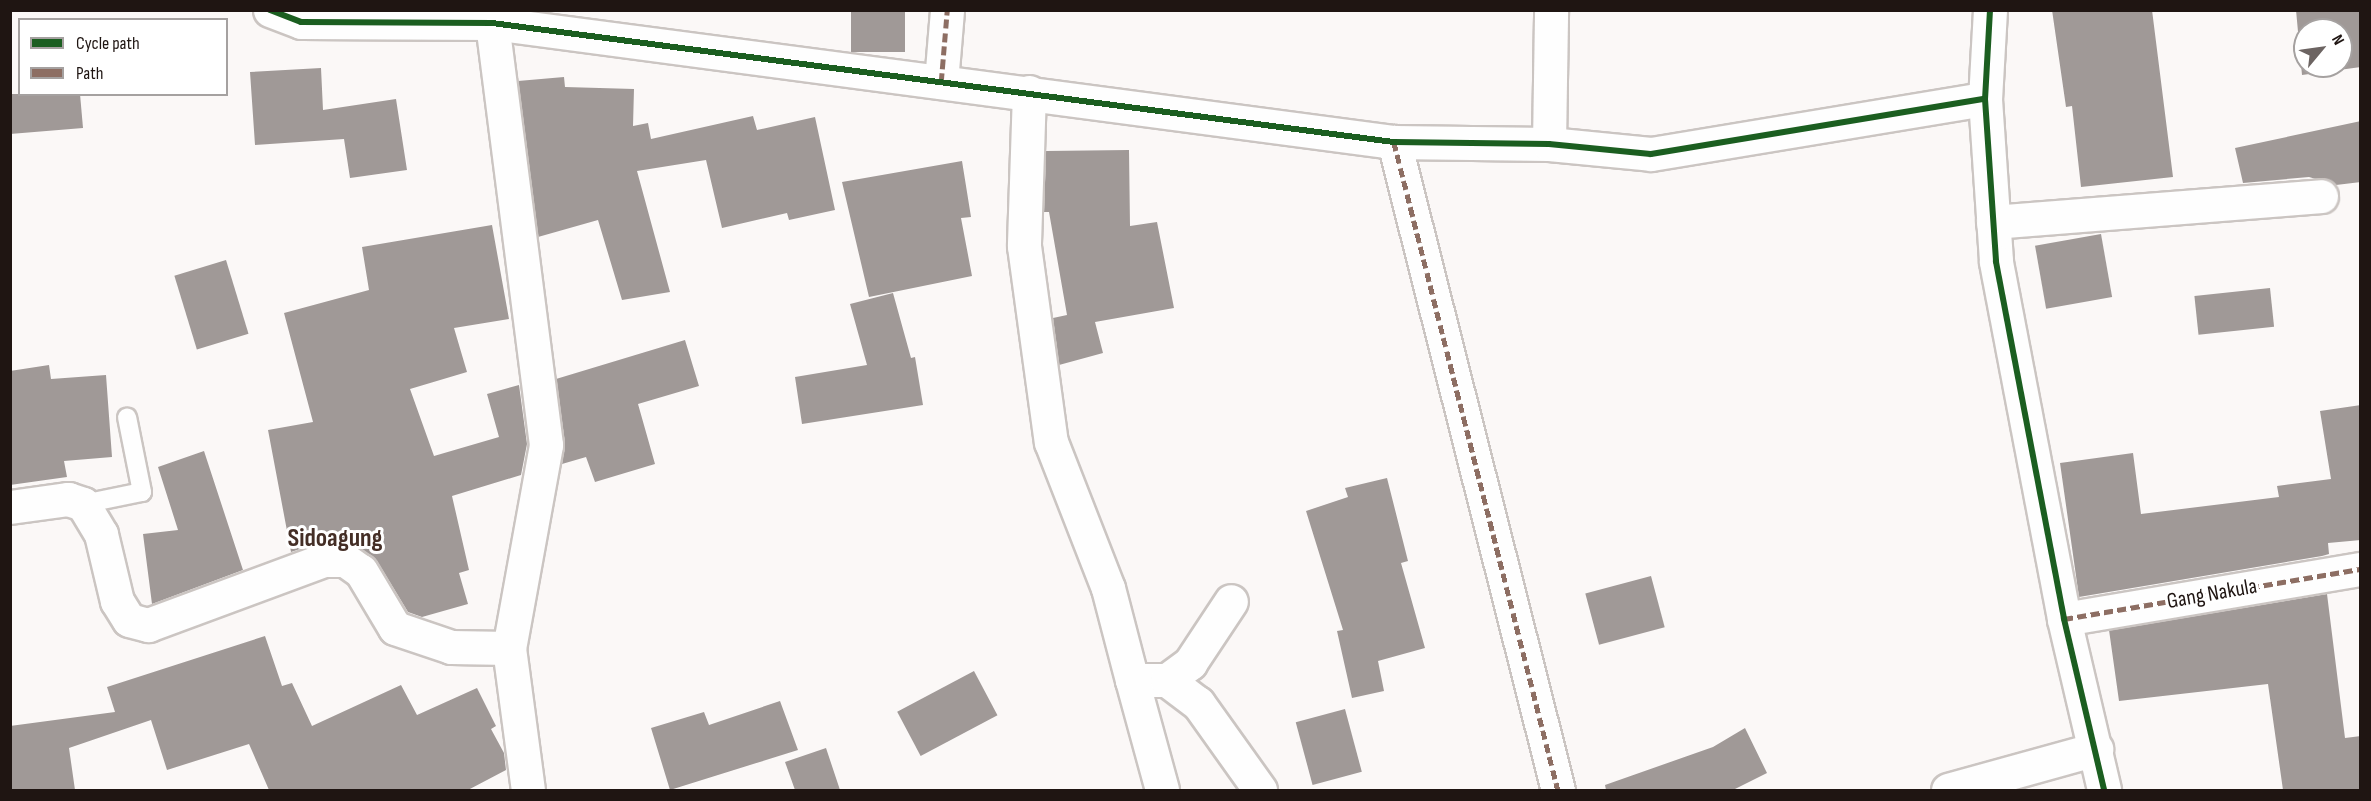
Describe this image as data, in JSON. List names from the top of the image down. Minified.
{"streets":{"street":["Gang Nakula"]},"districts":["Sidoagung"],"legend":["Cycle path","Path"],"north":"top right"}
